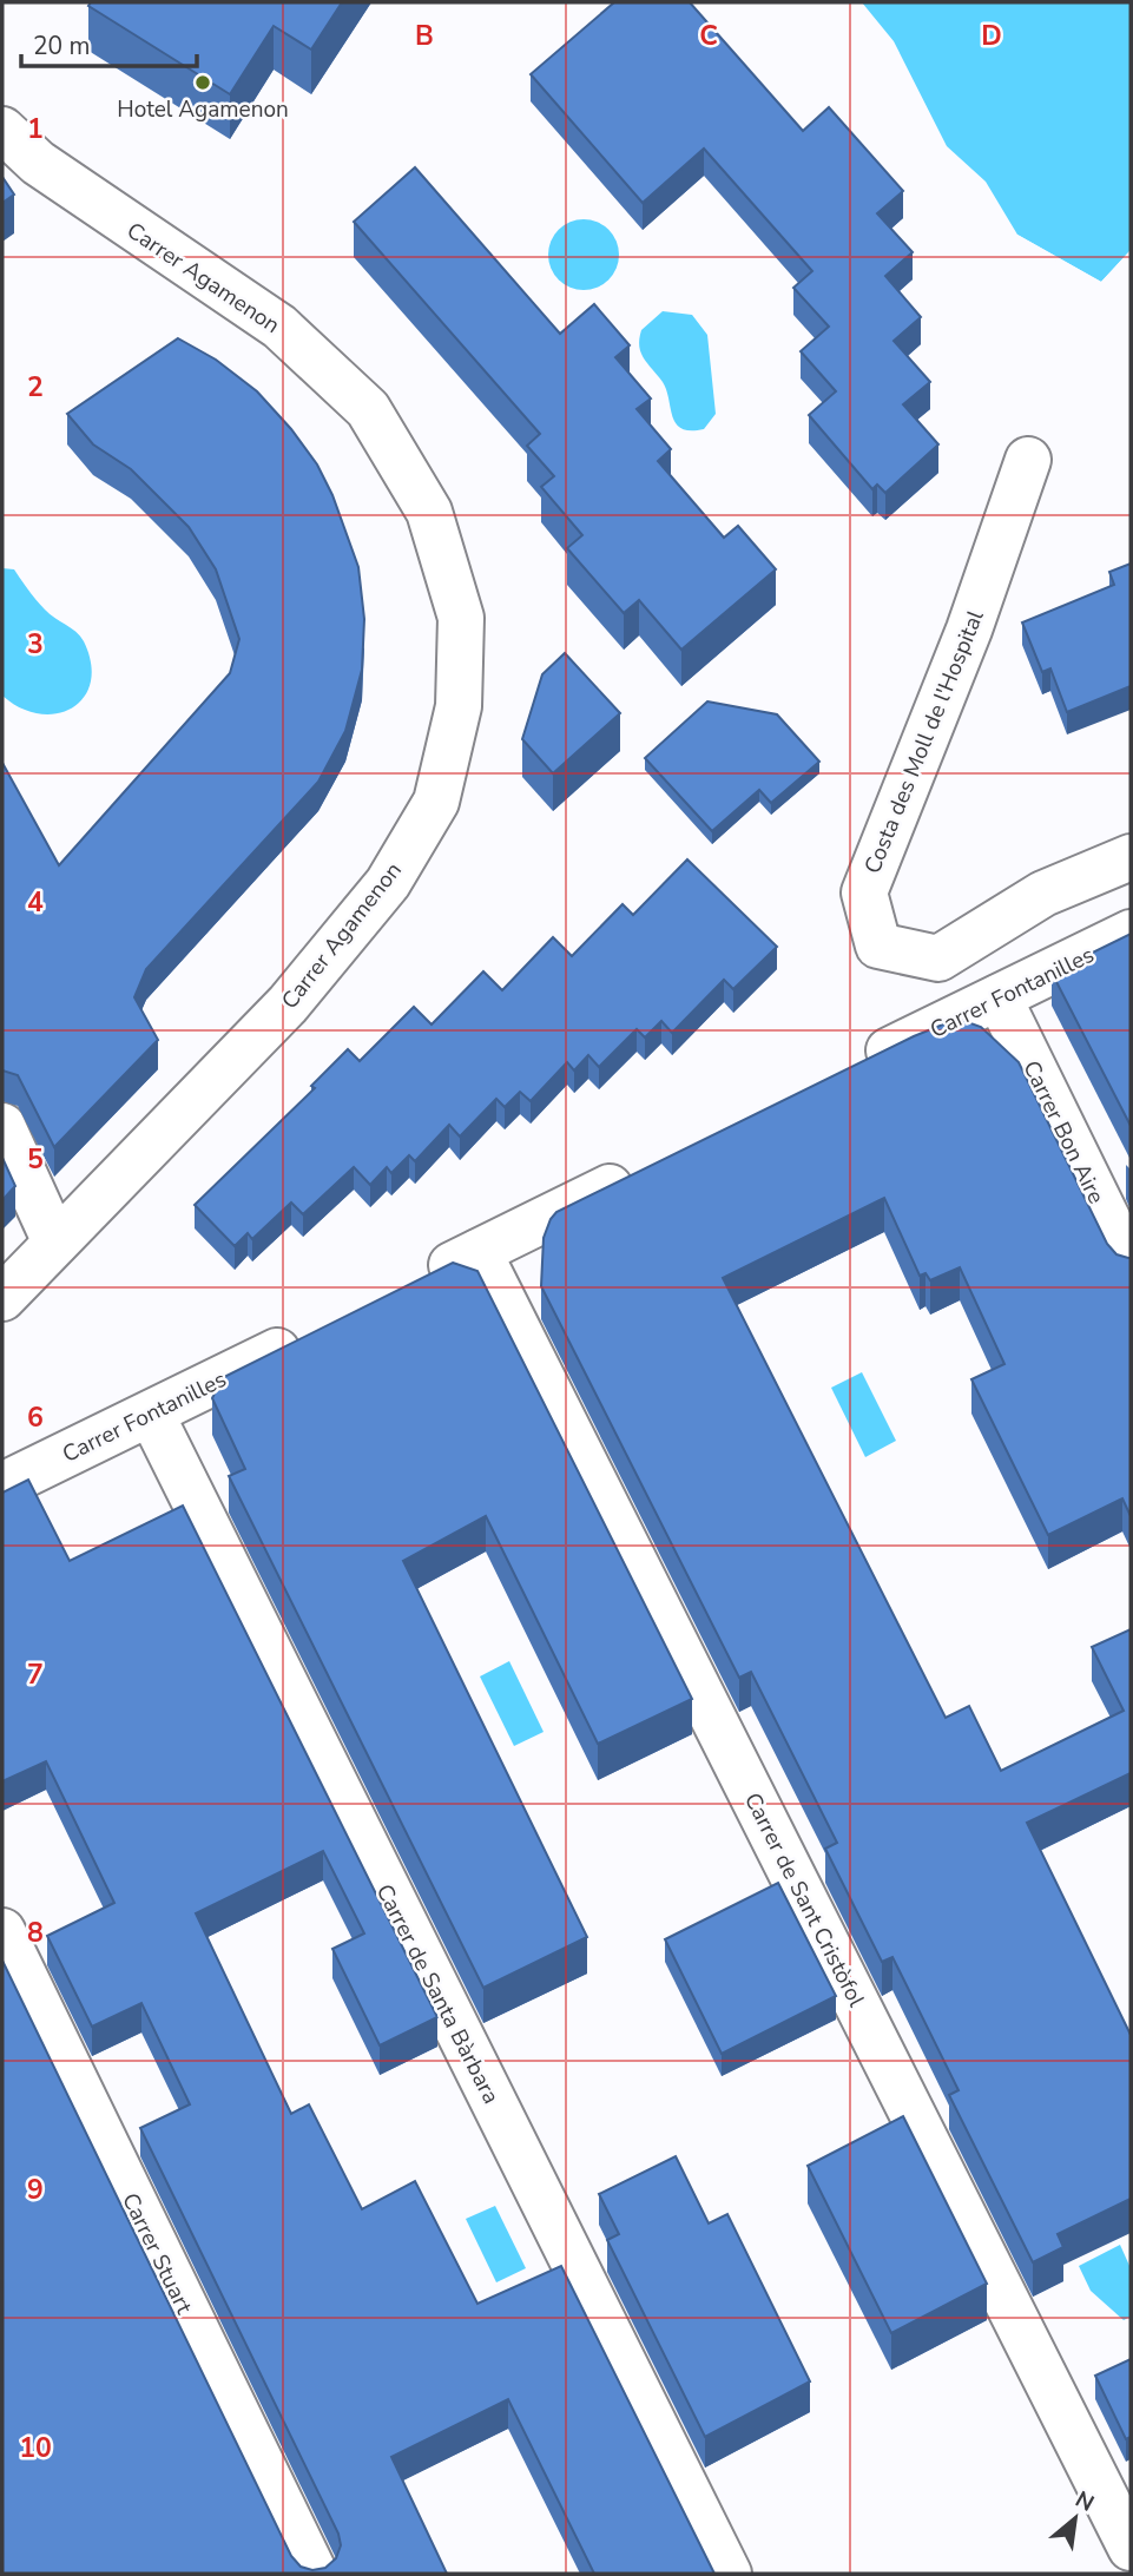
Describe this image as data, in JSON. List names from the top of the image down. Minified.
{"streets":{"street":["Carrer Agamenon","Costa des Moll de l'Hospital","Carrer Fontanilles","Carrer Bon Aire","Carrer de Sant Cristòfol","Carrer de Santa Bàrbara","Carrer Stuart"]},"crossings":[["Carrer Fontanilles","Carrer Bon Aire"],["Carrer Fontanilles","Carrer de Santa Bàrbara"]],"places":["Hotel Agamenon"],"scale_bar":"20 m","north":"top right","grid":{"columns":["B","C","D"],"rows":["1","2","3","4","5","6","7","8","9","10"]}}
